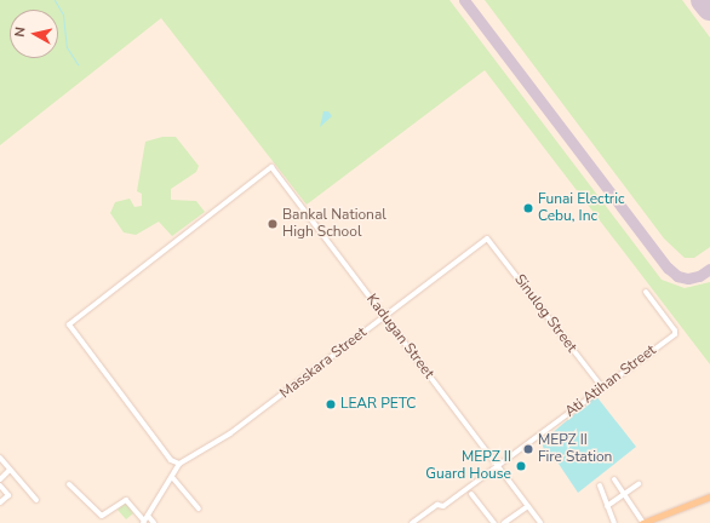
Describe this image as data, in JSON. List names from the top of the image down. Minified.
{"streets":{"street":["Sinulog Street","Kadugan Street","Masskara Street","Ati Atihan Street"]},"crossings":[["Sinulog Street","Masskara Street"],["Sinulog Street","Ati Atihan Street"],["Kadugan Street","Masskara Street"],["Kadugan Street","Ati Atihan Street"]],"places":["Funai Electric Cebu, Inc","Bankal National High School","LEAR PETC","MEPZ II Fire Station","MEPZ II Guard House"],"north":"left"}
